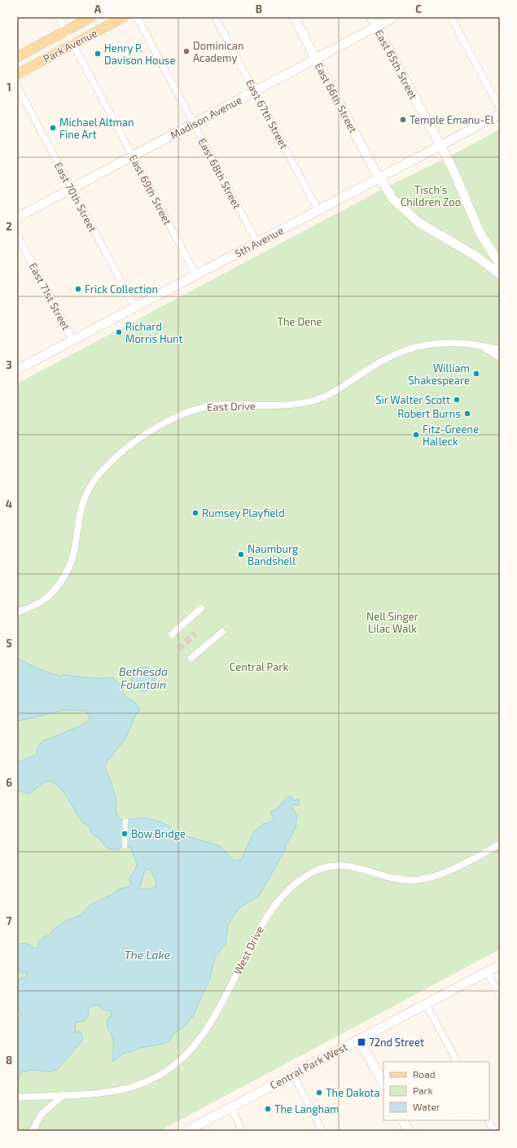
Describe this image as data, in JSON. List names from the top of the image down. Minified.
{"streets":{"main road":["Park Avenue","East 65th Street","East 66th Street","Madison Avenue","5th Avenue","Central Park West"],"street":["East 67th Street","East 68th Street","East 69th Street","East 70th Street","East 71st Street","East Drive","West Drive"]},"crossings":[["Park Avenue","East 69th Street"],["East 65th Street","Madison Avenue"],["East 65th Street","5th Avenue"],["East 66th Street","Madison Avenue"],["East 66th Street","5th Avenue"],["East 67th Street","Madison Avenue"],["East 67th Street","5th Avenue"],["Madison Avenue","East 68th Street"],["Madison Avenue","East 69th Street"],["Madison Avenue","East 70th Street"],["East 68th Street","5th Avenue"],["East 69th Street","5th Avenue"],["East 70th Street","5th Avenue"],["5th Avenue","East 71st Street"]],"water":["Bethesda Fountain","The Lake"],"parks":["Tisch's Children Zoo","The Dene","Nell Singer Lilac Walk","Central Park"],"places":{"other":["Dominican Academy","Henry P. Davison House","Temple Emanu-El","Michael Altman Fine Art","Frick Collection","Richard Morris Hunt","William Shakespeare","Sir Walter Scott","Robert Burns","Fitz-Greene Halleck","Rumsey Playfield","Naumburg Bandshell","Bow Bridge","The Dakota","The Langham"],"transit":["72nd Street"]},"legend":["Road","Park","Water"],"grid":{"columns":["A","B","C"],"rows":["1","2","3","4","5","6","7","8"]}}
